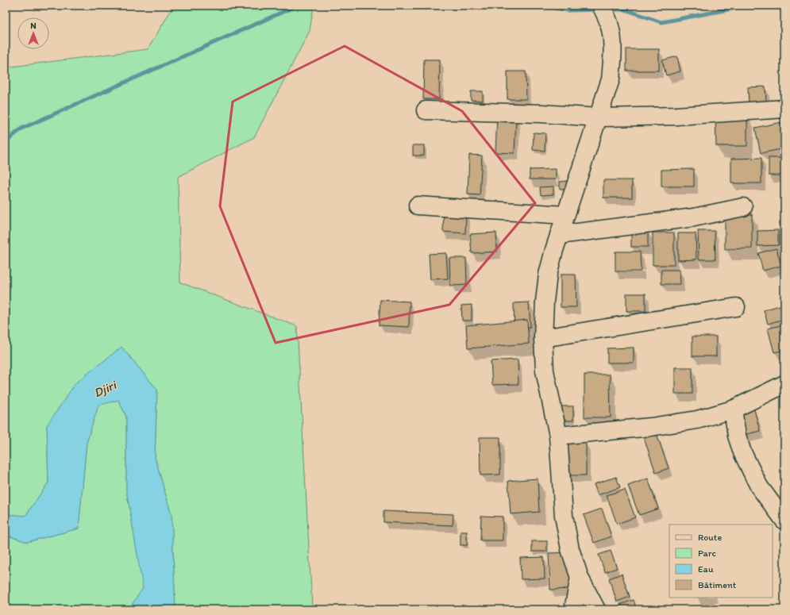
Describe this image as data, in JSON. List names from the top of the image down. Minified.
{"water":["Djiri"],"legend":["Route","Parc","Eau","Bâtiment"],"north":"top"}
